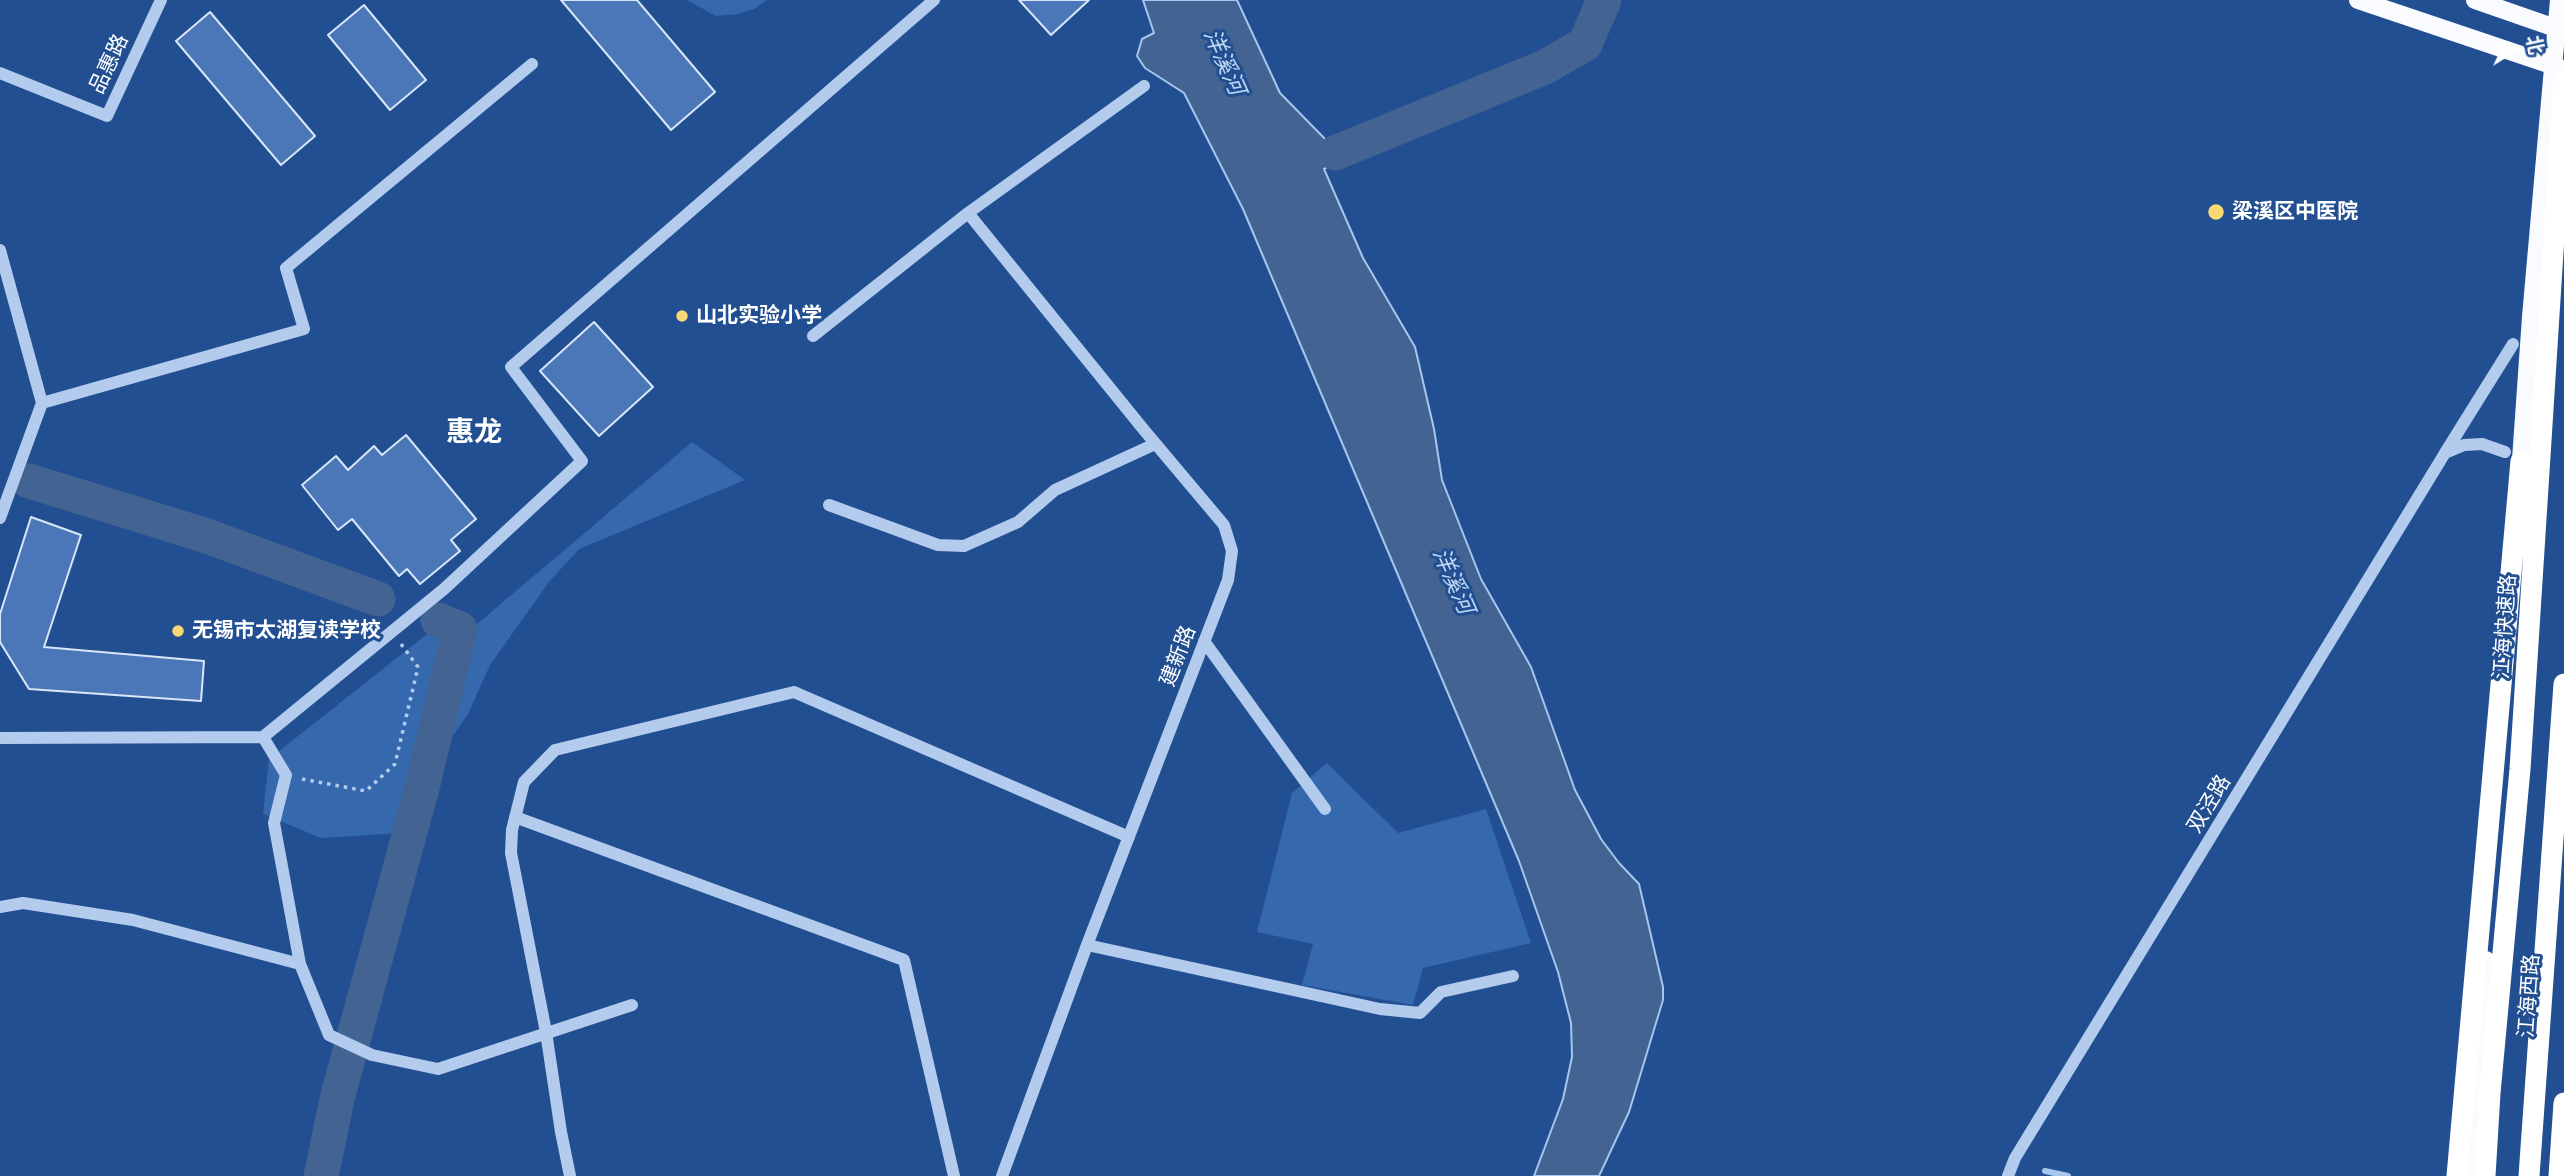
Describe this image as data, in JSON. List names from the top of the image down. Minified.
{"streets":{"highway":["江海快速路"],"main road":["江海西路"],"street":["品惠路","建新路","双泾路"]},"districts":["惠龙"],"water":["洋溪河"],"places":["梁溪区中医院","山北实验小学","无锡市太湖复读学校"],"north":"right"}
